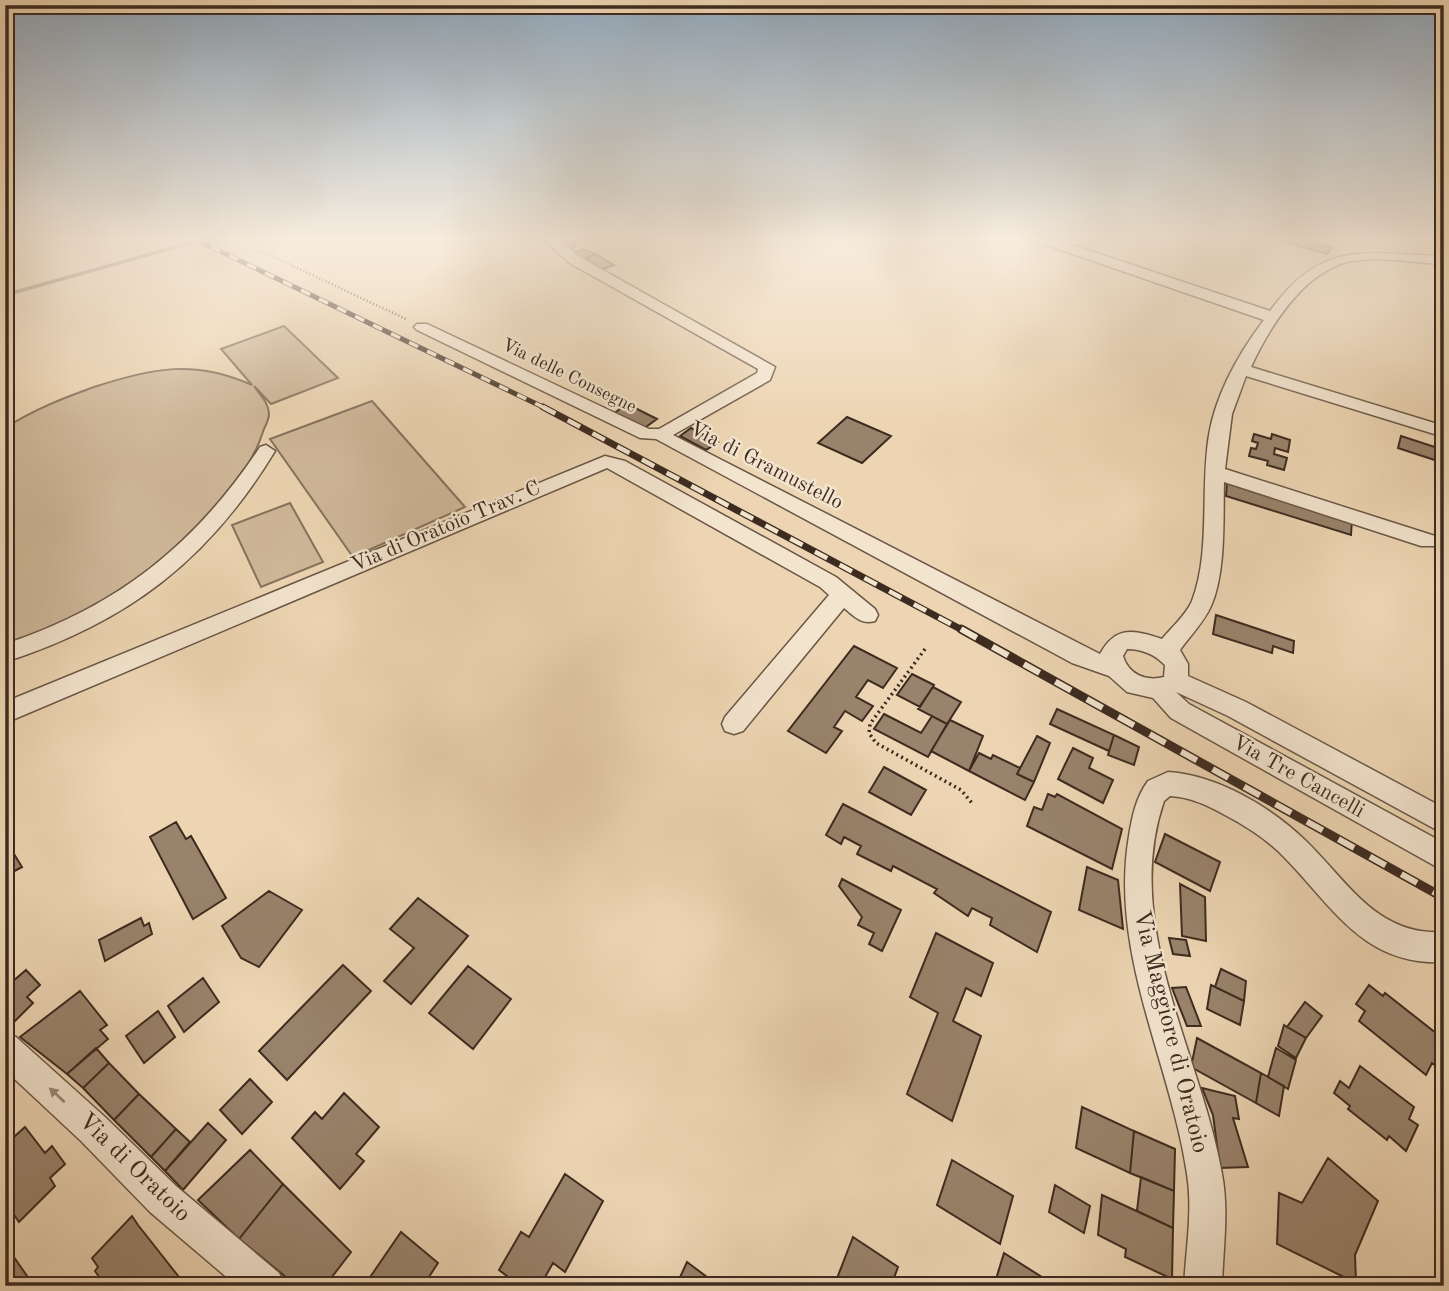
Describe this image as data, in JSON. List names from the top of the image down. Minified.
{"streets":{"street":["Via delle Consegne","Via di Gramustello","Via di Oratoio Trav. C","Via Tre Cancelli","Via Maggiore di Oratoio","Via di Oratoio"]},"crossings":[["Via delle Consegne","Via di Gramustello"],["Via di Gramustello","Via Tre Cancelli"]],"one_way":["Via di Oratoio"]}
